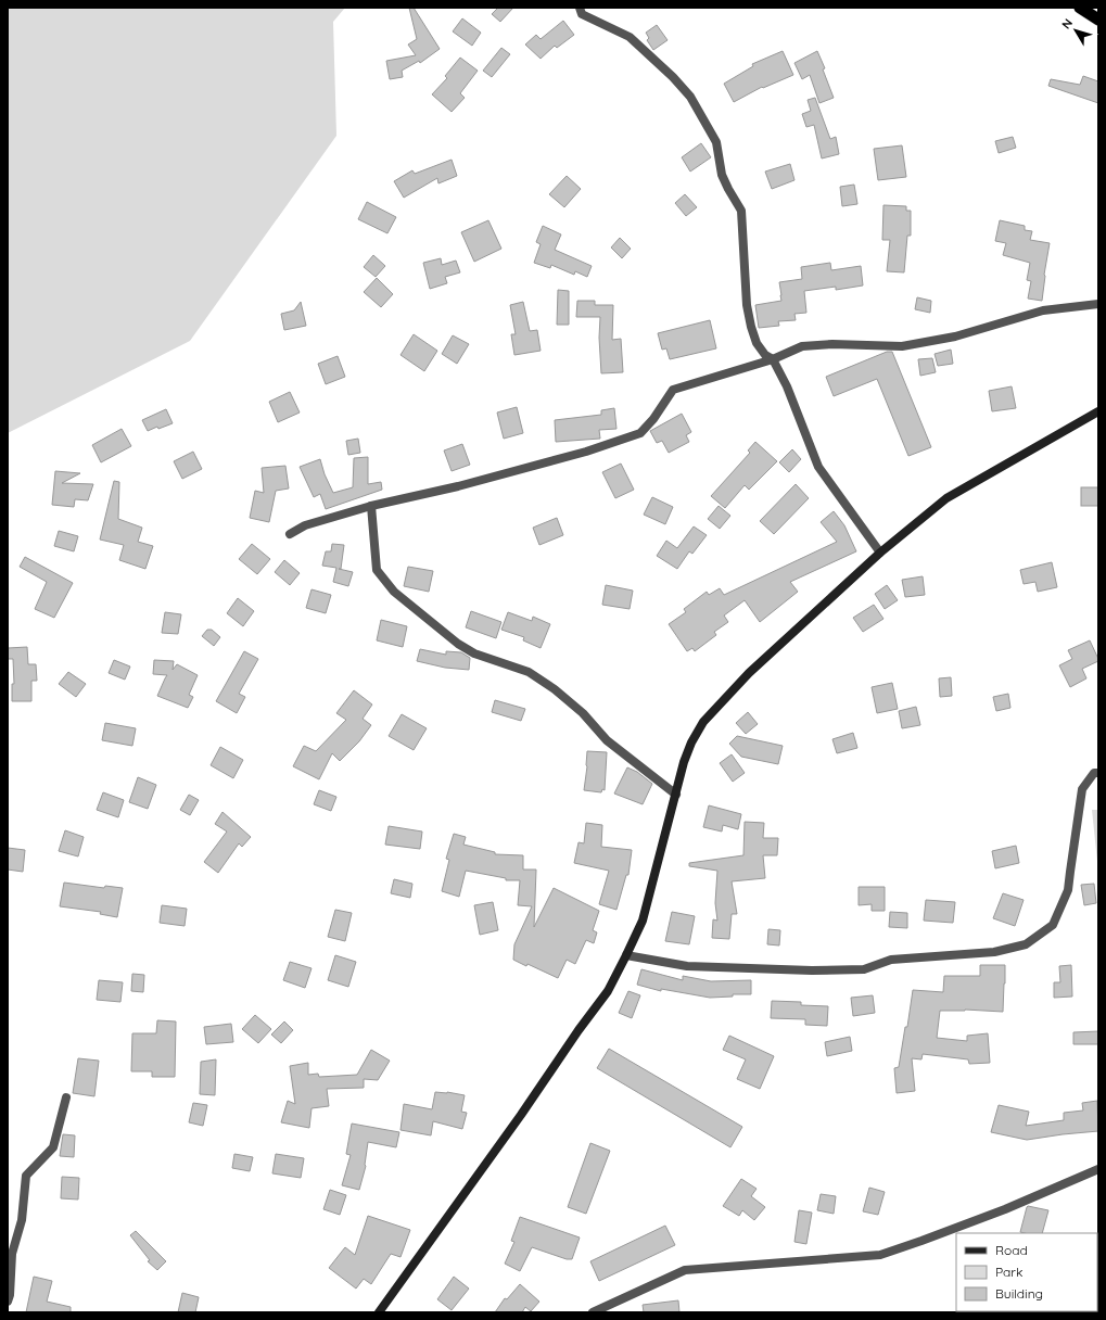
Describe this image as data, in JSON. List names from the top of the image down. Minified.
{"legend":["Road","Park","Building"],"north":"top left"}
